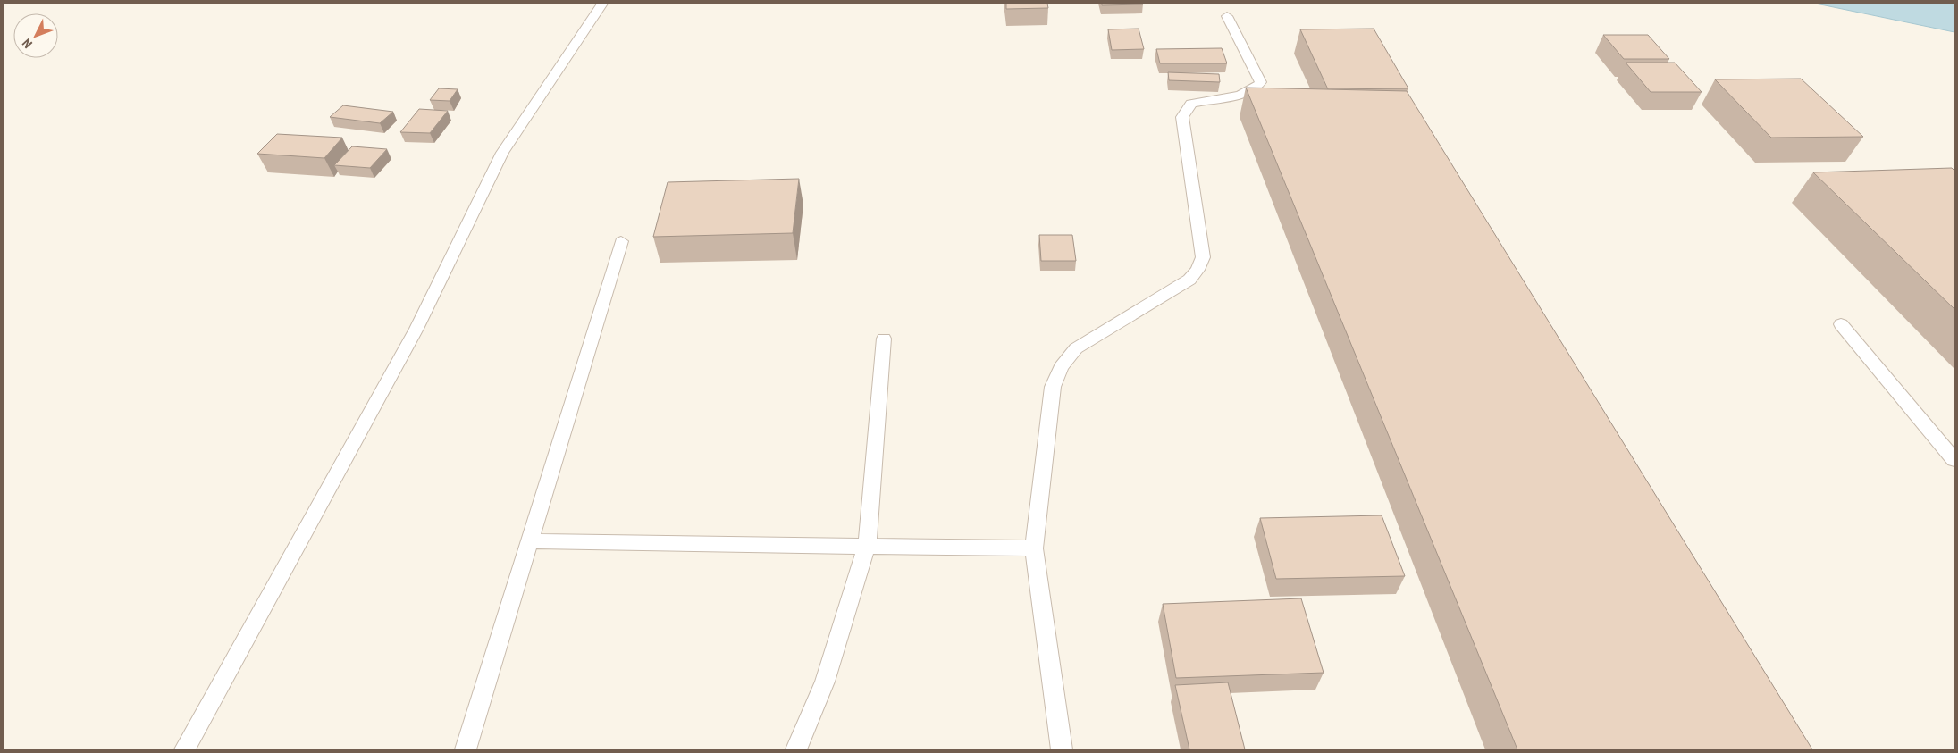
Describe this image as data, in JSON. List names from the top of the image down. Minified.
{"north":"bottom left"}
